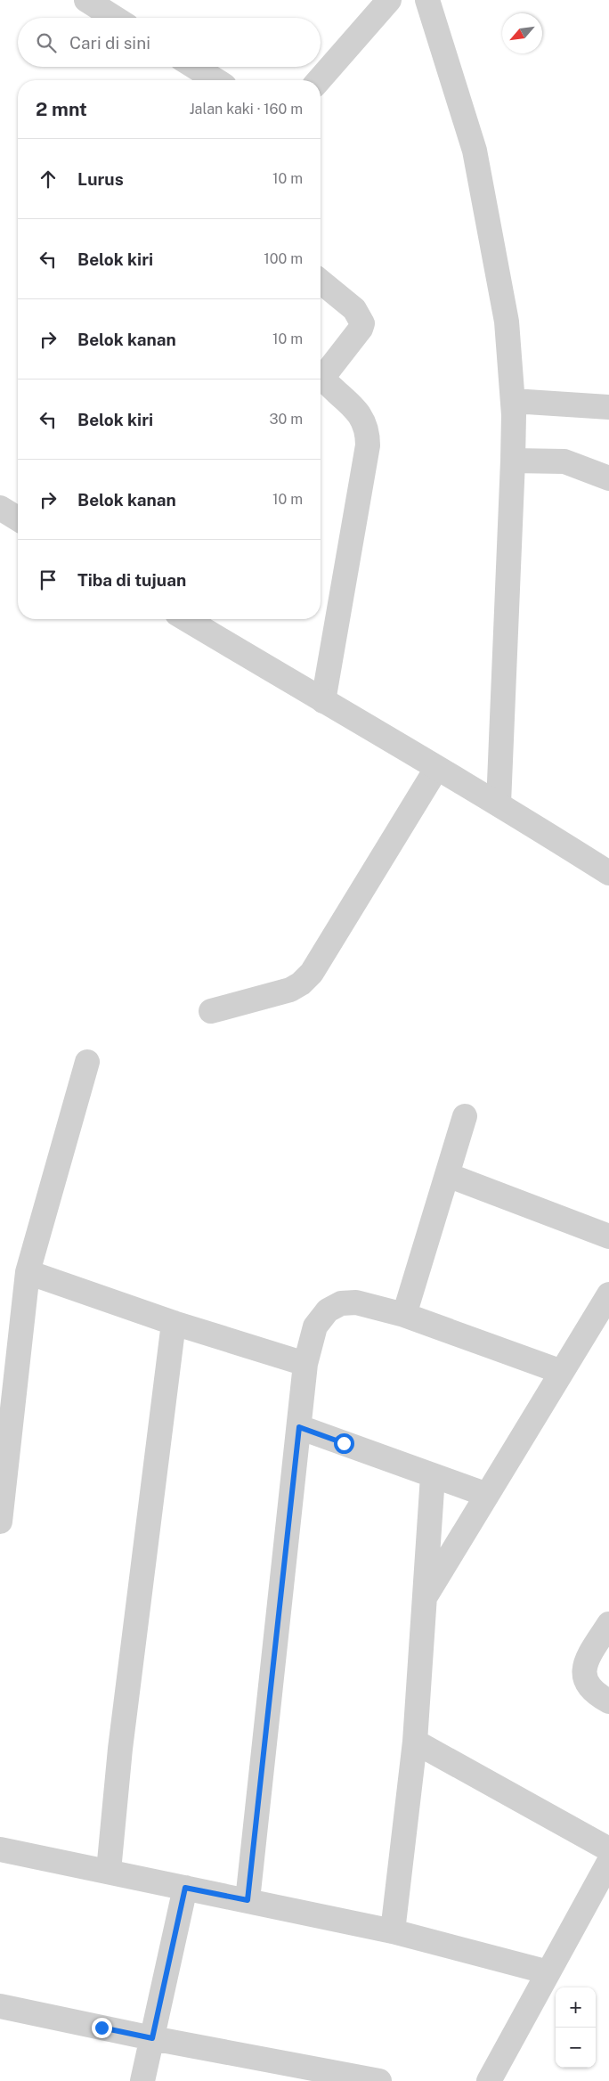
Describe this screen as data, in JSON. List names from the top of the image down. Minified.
{"north":"bottom left","page":{"search":"Cari di sini","heading":["2 mnt","Jalan kaki · 160 m"],"list":[["Lurus","10 m"],["Belok kiri","100 m"],["Belok kanan","10 m"],["Belok kiri","30 m"],["Belok kanan","10 m"],"Tiba di tujuan"],"map_buttons":["+","−"]}}
